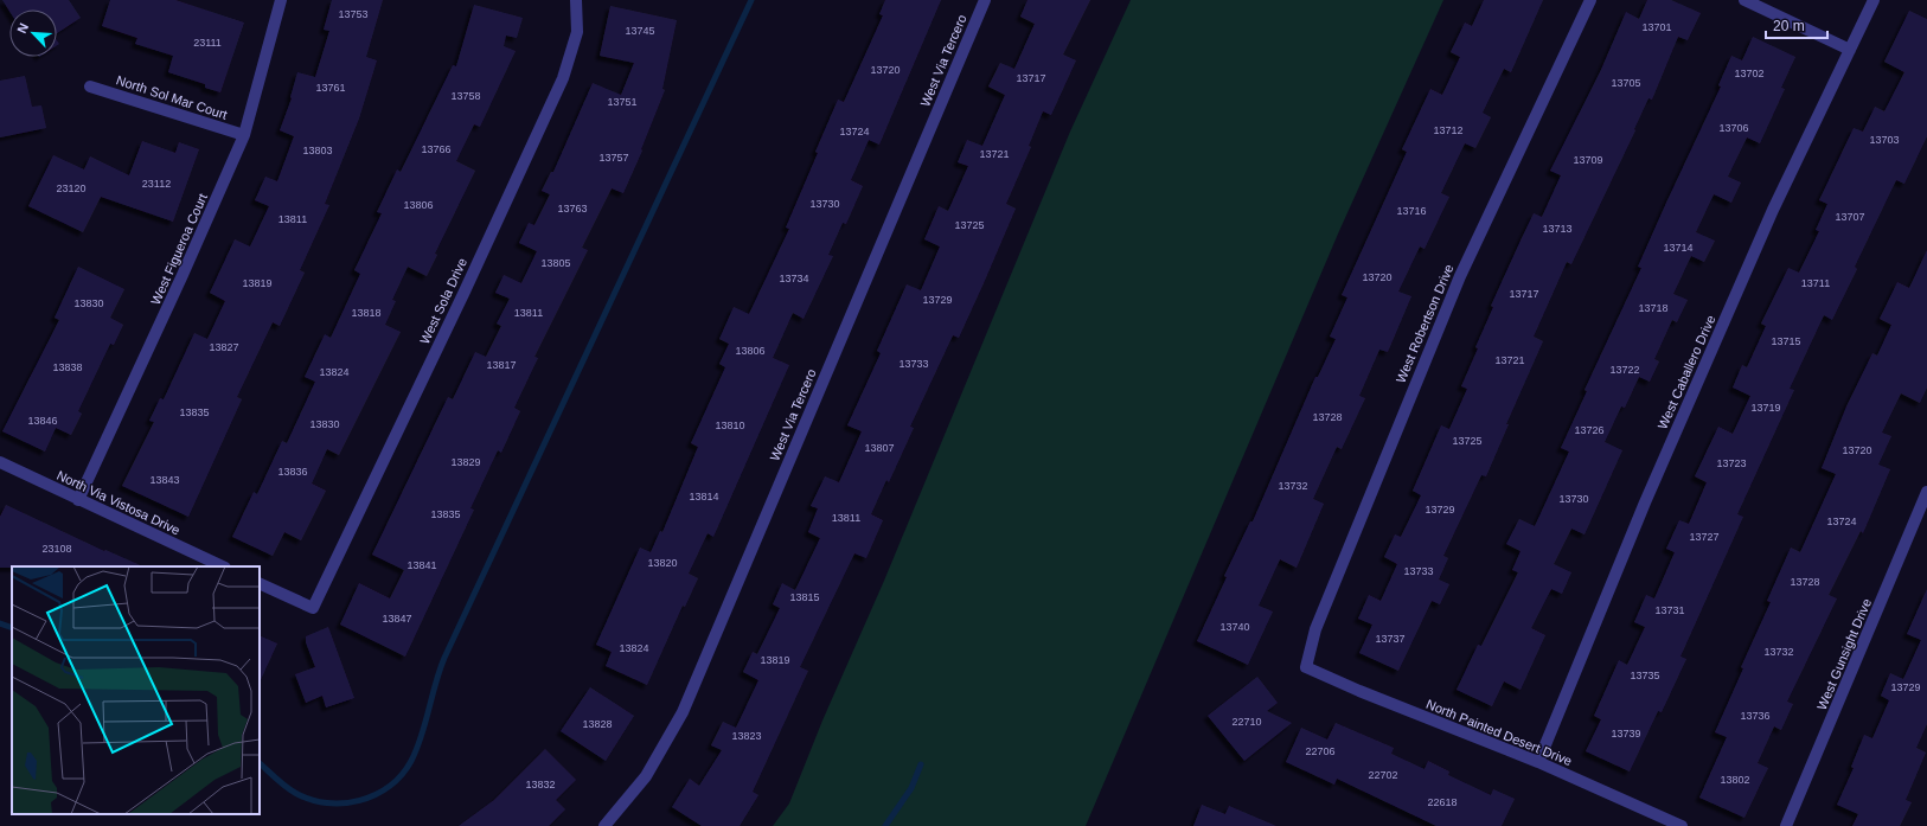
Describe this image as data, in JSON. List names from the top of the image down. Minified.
{"streets":{"street":["West Via Tercero","North Sol Mar Court","West Figueroa Court","West Sola Drive","West Robertson Drive","West Caballero Drive","North Via Vistosa Drive","West Gunsight Drive","North Painted Desert Drive"]},"crossings":[["North Sol Mar Court","West Figueroa Court"],["West Figueroa Court","North Via Vistosa Drive"],["West Robertson Drive","North Painted Desert Drive"],["West Caballero Drive","North Painted Desert Drive"]],"house_numbers":["13753","13701","13745","23111","13720","13702","13717","13705","13761","13758","13751","13706","13712","13724","13703","13766","13803","13721","13757","13709","23112","23120","13730","13806","13763","13716","13707","13811","13725","13713","13714","13805","13720","13734","13819","13711","13717","13729","13830","13718","13818","13811","13715","13827","13806","13721","13733","13817","13838","13722","13824","13719","13835","13728","13846","13830","13810","13726","13725","13807","13720","13829","13723","13836","13843","13732","13814","13730","13729","13835","13811","13724","13727","23108","13820","13841","13733","13728","13815","13731","13847","13740","13737","13824","13732","13819","13735","13729","13736","22710","13828","13739","13823","22706","22702","13802","13832","22618"],"scale_bar":"20 m","north":"top left"}
